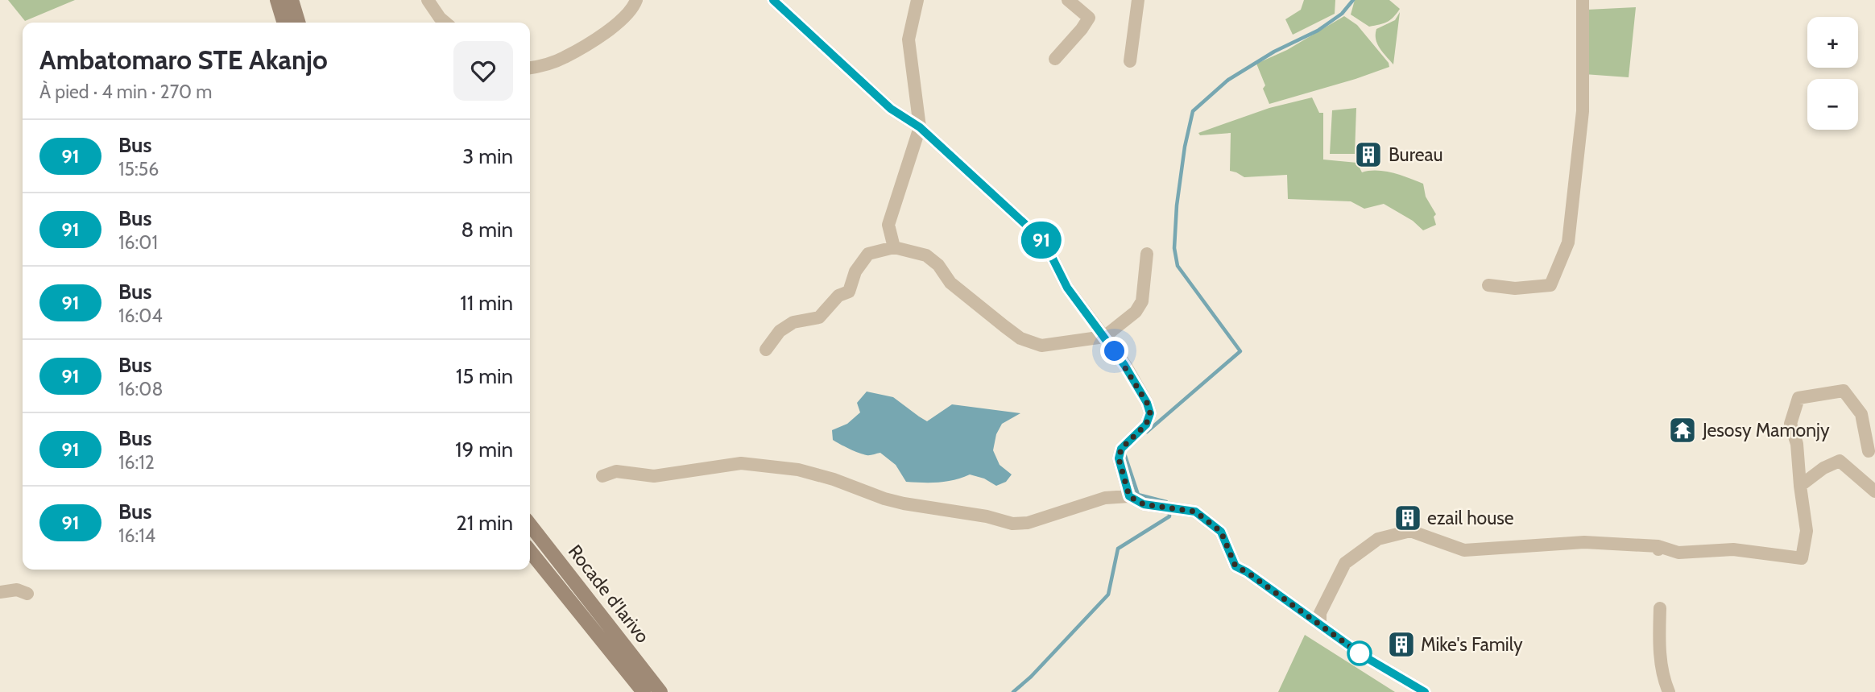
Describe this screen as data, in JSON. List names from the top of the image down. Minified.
{"streets":{"main road":["Rocade d'Iarivo"]},"places":{"building":["Bureau","ezail house","Mike's Family"],"temple":["Jesosy Mamonjy"]},"lines":["bus line 91"],"page":{"on_map":"91","map_buttons":["+","−"],"heading":["Ambatomaro STE Akanjo","À pied · 4 min · 270 m"],"list":[{"mark":"91","name":"Bus","note":"15:56","value":"3 min"},{"mark":"91","name":"Bus","note":"16:01","value":"8 min"},{"mark":"91","name":"Bus","note":"16:04","value":"11 min"},{"mark":"91","name":"Bus","note":"16:08","value":"15 min"},{"mark":"91","name":"Bus","note":"16:12","value":"19 min"},{"mark":"91","name":"Bus","note":"16:14","value":"21 min"}]}}
